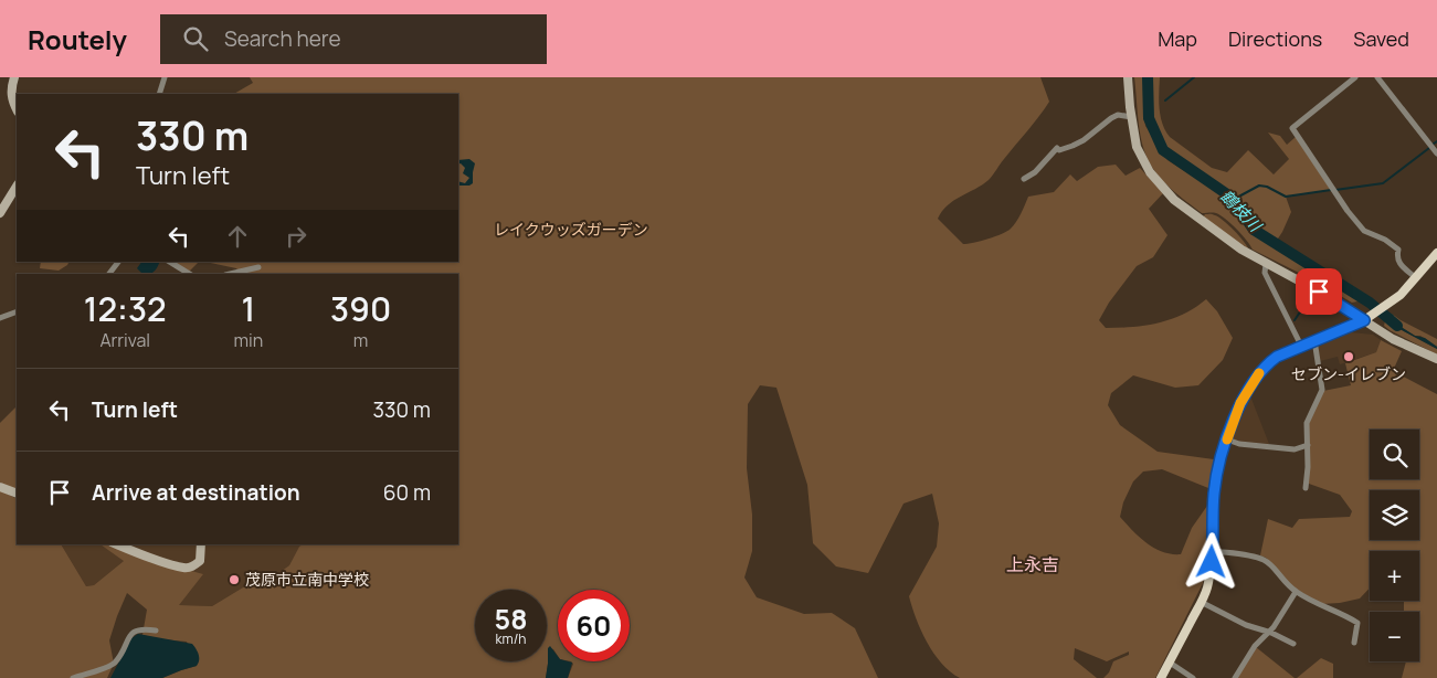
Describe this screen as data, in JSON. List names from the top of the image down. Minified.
{"districts":["上永吉"],"water":["鶴枝川"],"parks":["レイクウッズガーデン"],"places":["セブン-イレブン","茂原市立南中学校"],"page":{"header":"Routely","search":"Search here","nav":["Map","Directions","Saved"],"turn":["330 m","Turn left"],"eta":["12:32","Arrival","1","min","390","m"],"list":[{"name":"Turn left","value":"330 m"},{"name":"Arrive at destination","value":"60 m"}],"map_buttons":["+","−"],"speed":"58 km/h","limit":"60"}}
